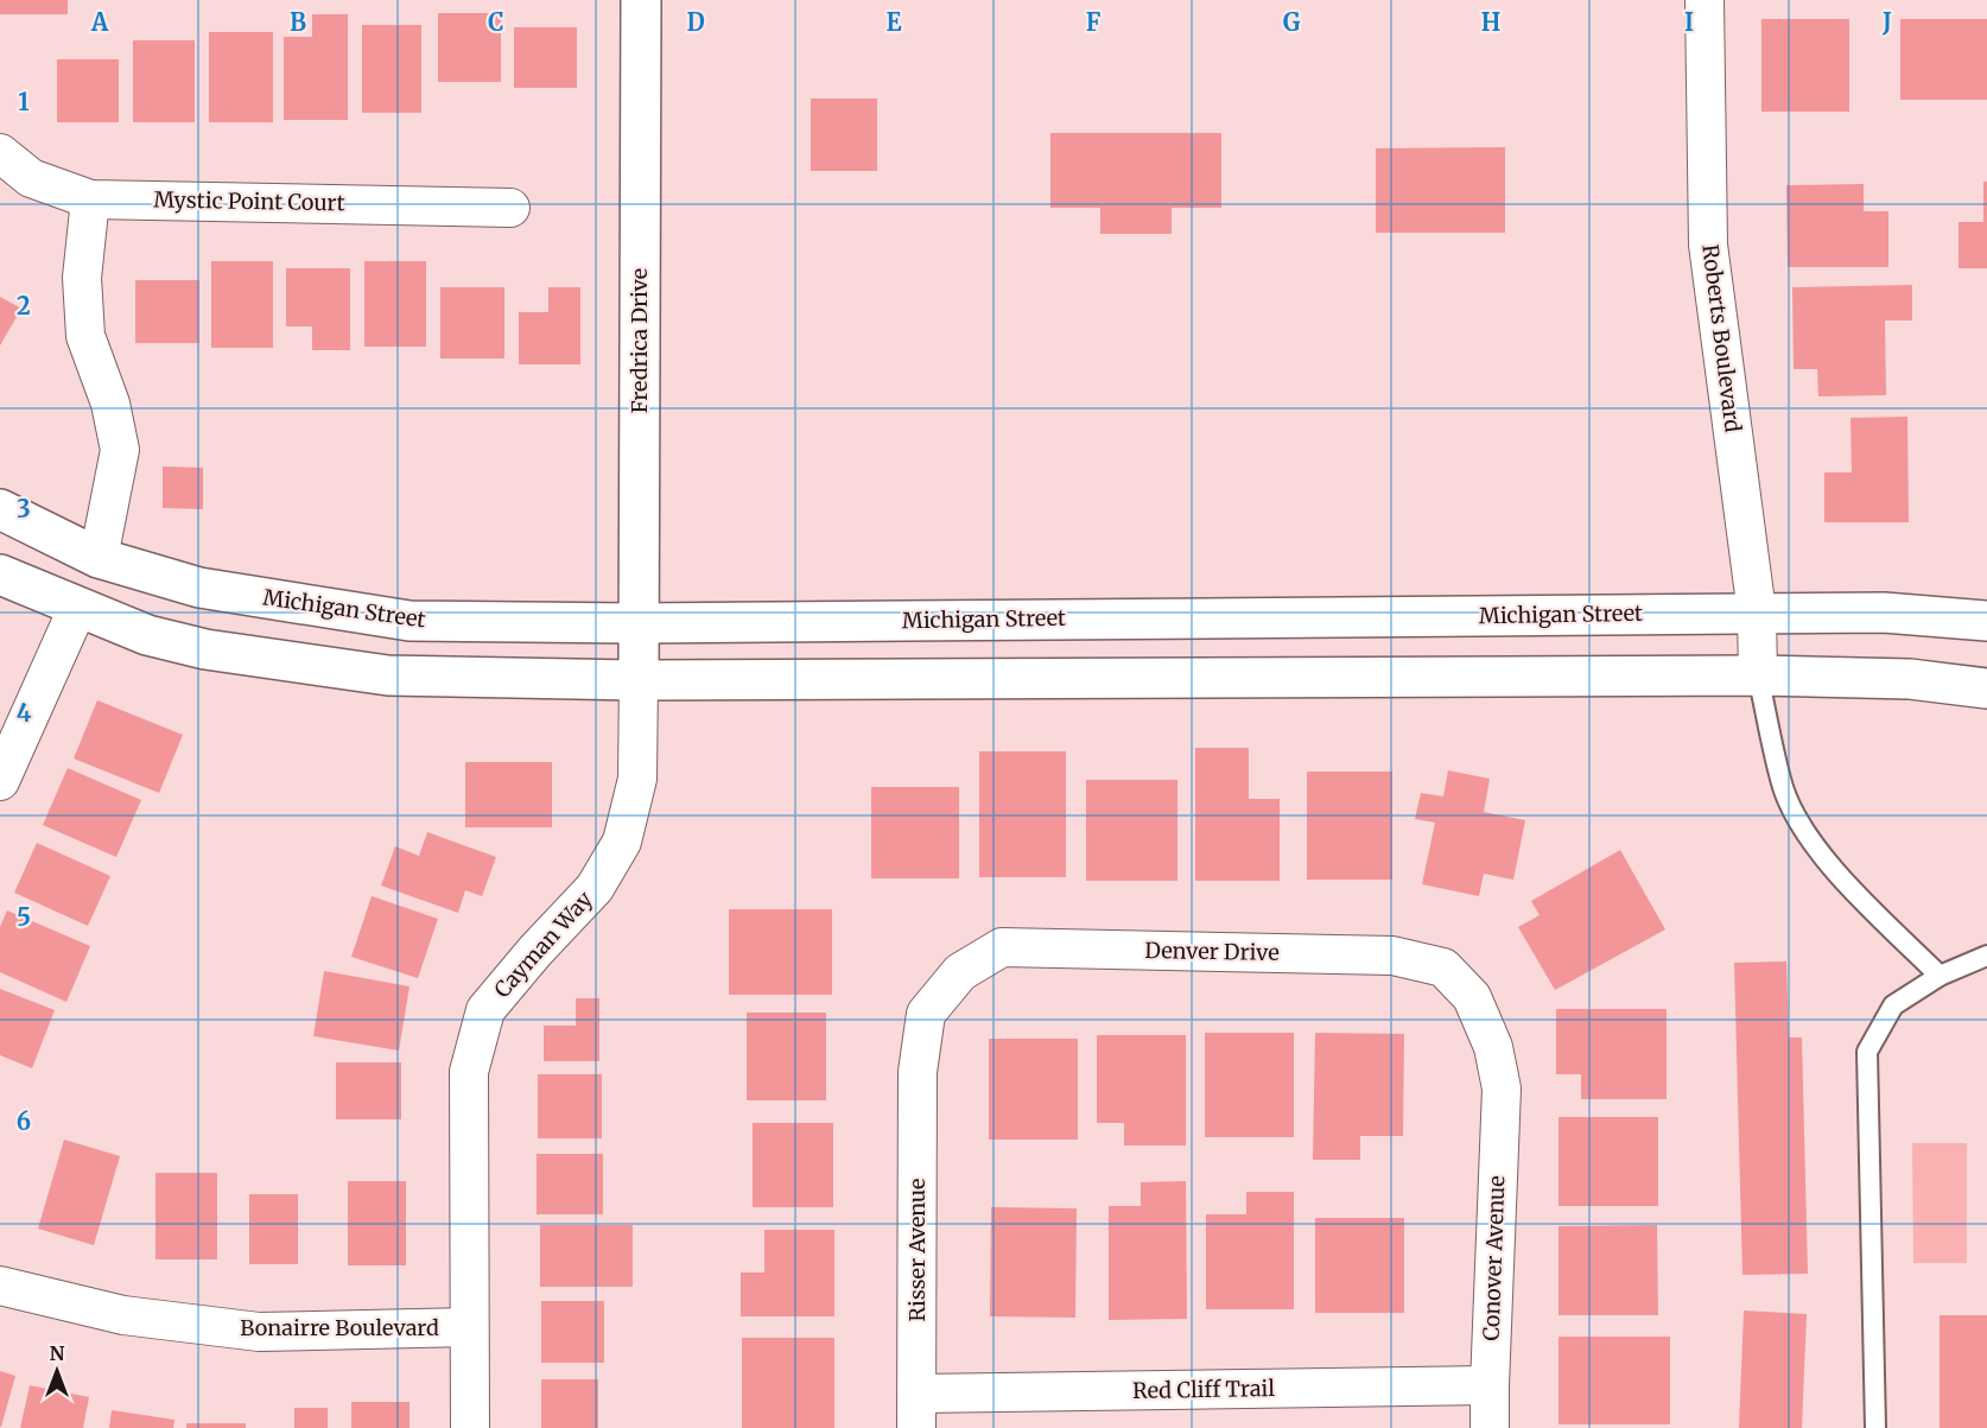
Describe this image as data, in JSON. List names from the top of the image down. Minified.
{"streets":{"street":["Mystic Point Court","Roberts Boulevard","Fredrica Drive","Michigan Street","Cayman Way","Denver Drive","Risser Avenue","Conover Avenue","Bonairre Boulevard","Red Cliff Trail"]},"crossings":[["Roberts Boulevard","Michigan Street"],["Fredrica Drive","Michigan Street"],["Fredrica Drive","Cayman Way"],["Cayman Way","Bonairre Boulevard"],["Denver Drive","Risser Avenue"],["Denver Drive","Conover Avenue"],["Risser Avenue","Red Cliff Trail"],["Conover Avenue","Red Cliff Trail"]],"north":"top","grid":{"columns":["A","B","C","D","E","F","G","H","I","J"],"rows":["1","2","3","4","5","6"]}}
